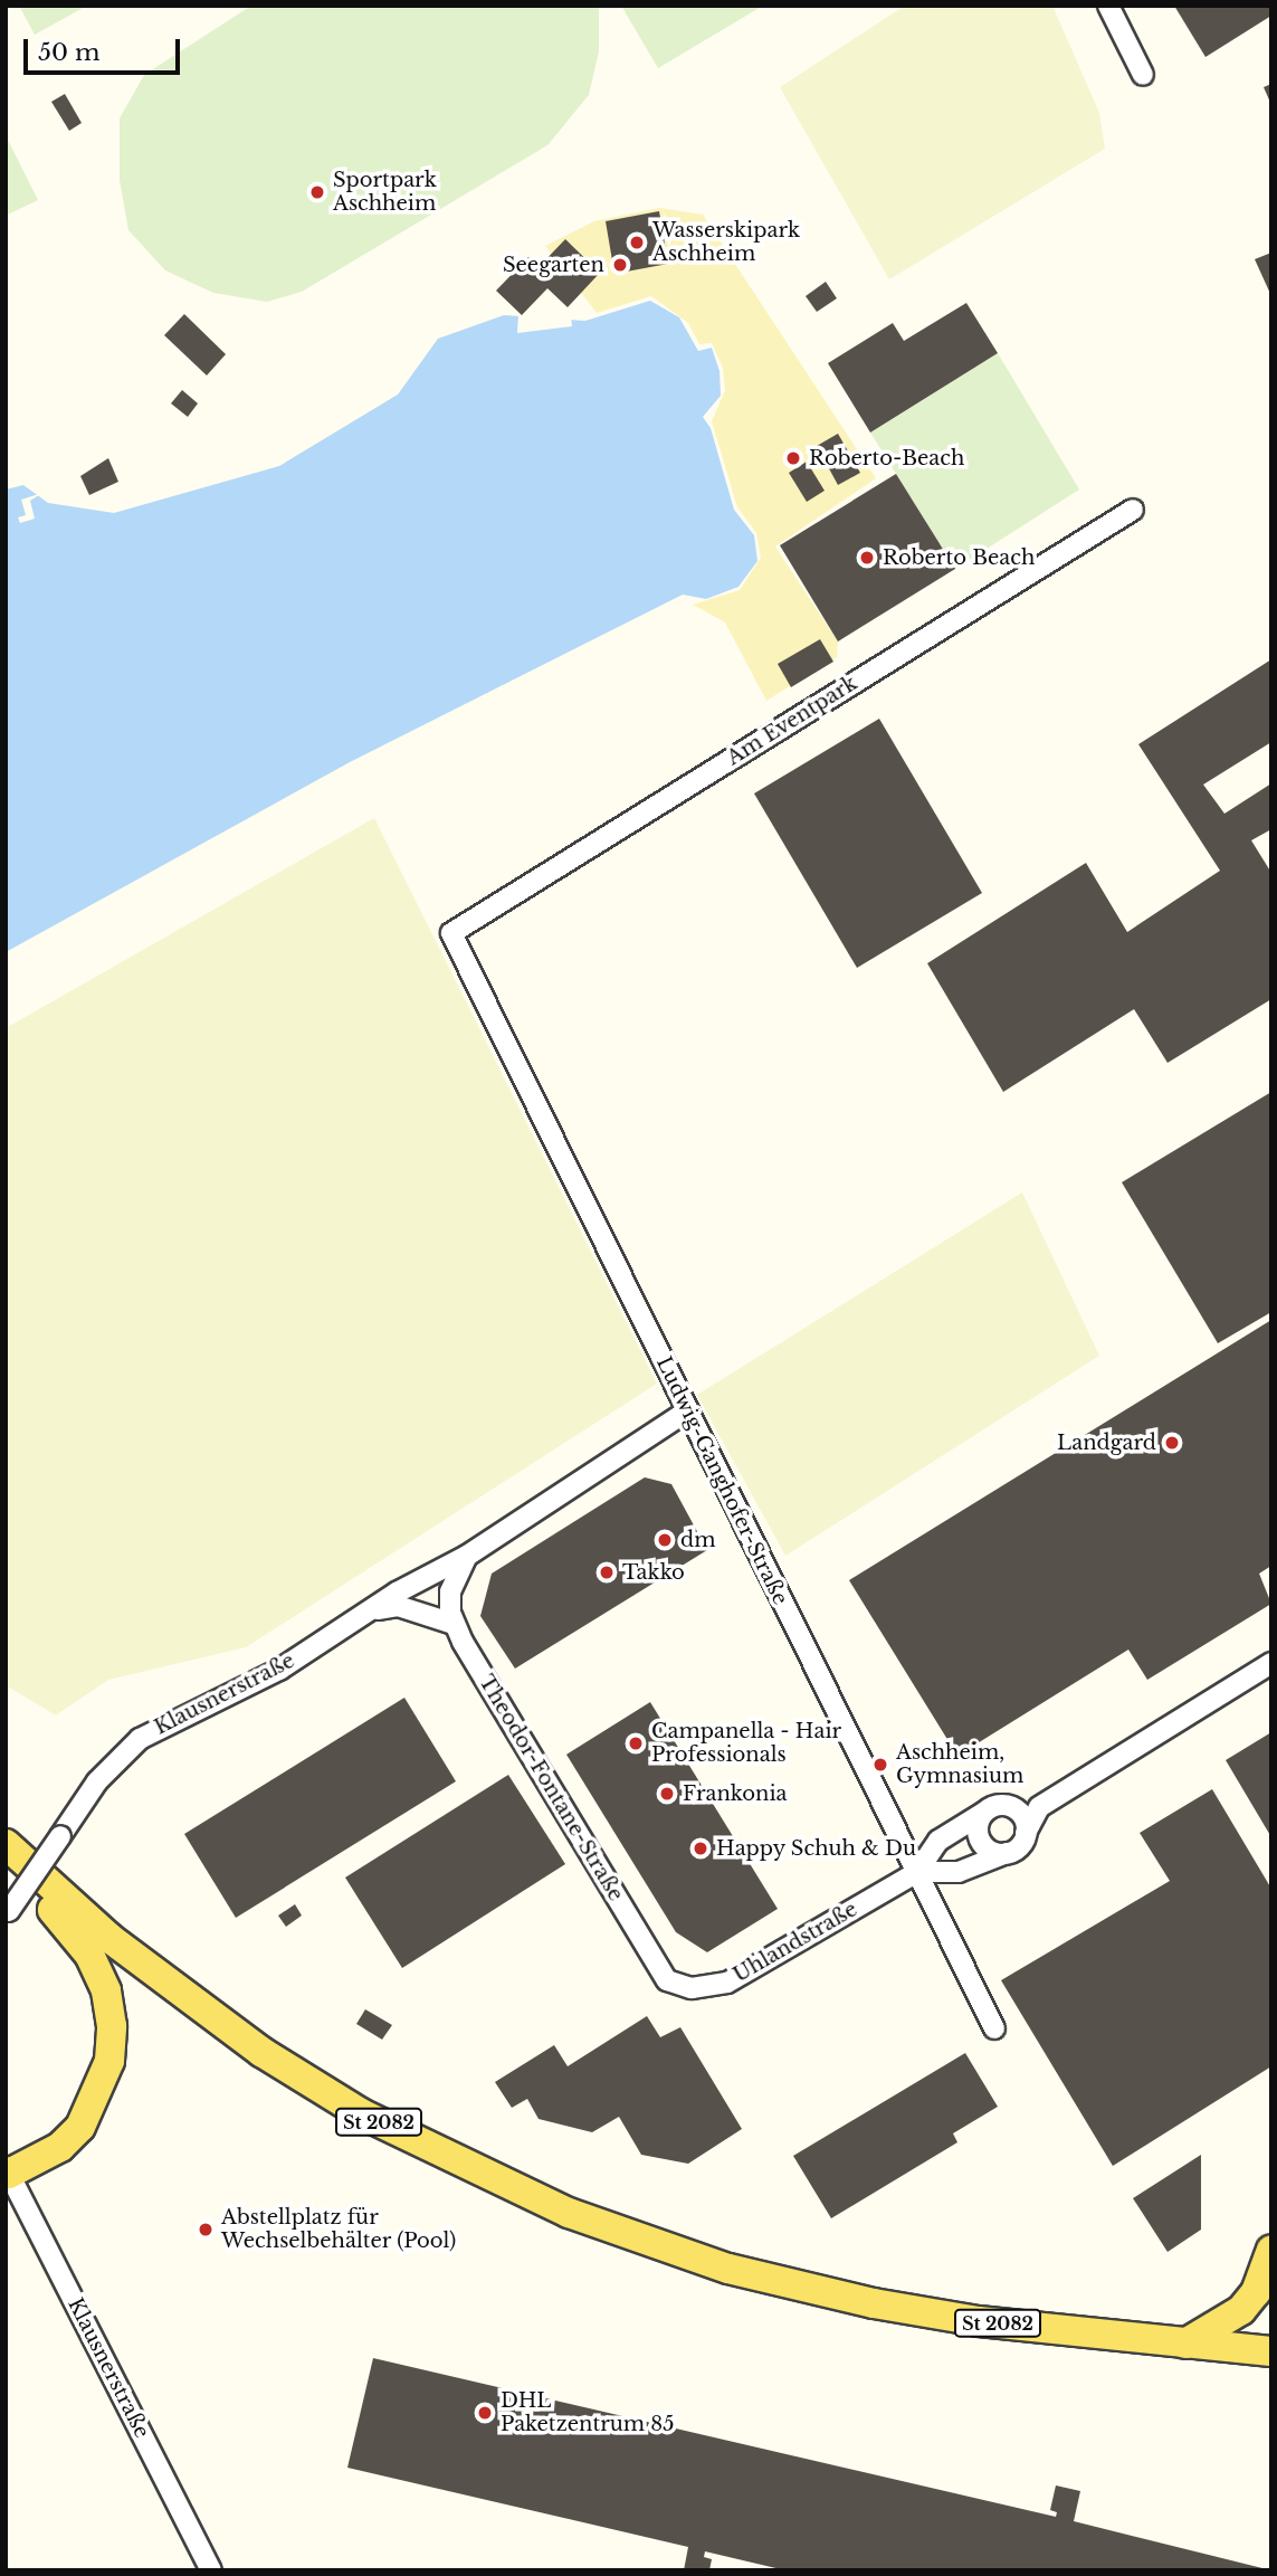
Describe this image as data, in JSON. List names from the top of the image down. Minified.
{"streets":{"main road":["St 2082"],"street":["Am Eventpark","Ludwig-Ganghofer-Straße","Klausnerstraße","Theodor-Fontane-Straße","Uhlandstraße"]},"crossings":[["Am Eventpark","Ludwig-Ganghofer-Straße"],["Ludwig-Ganghofer-Straße","Klausnerstraße"],["Ludwig-Ganghofer-Straße","Uhlandstraße"],["Klausnerstraße","Theodor-Fontane-Straße"],["Theodor-Fontane-Straße","Uhlandstraße"]],"places":["Sportpark Aschheim","Wasserskipark Aschheim","Seegarten","Roberto-Beach","Roberto Beach","Landgard","dm","Takko","Campanella - Hair Professionals","Aschheim, Gymnasium","Frankonia","Happy Schuh & Du","Abstellplatz für Wechselbehälter (Pool)","DHL Paketzentrum 85"],"scale_bar":"50 m"}
